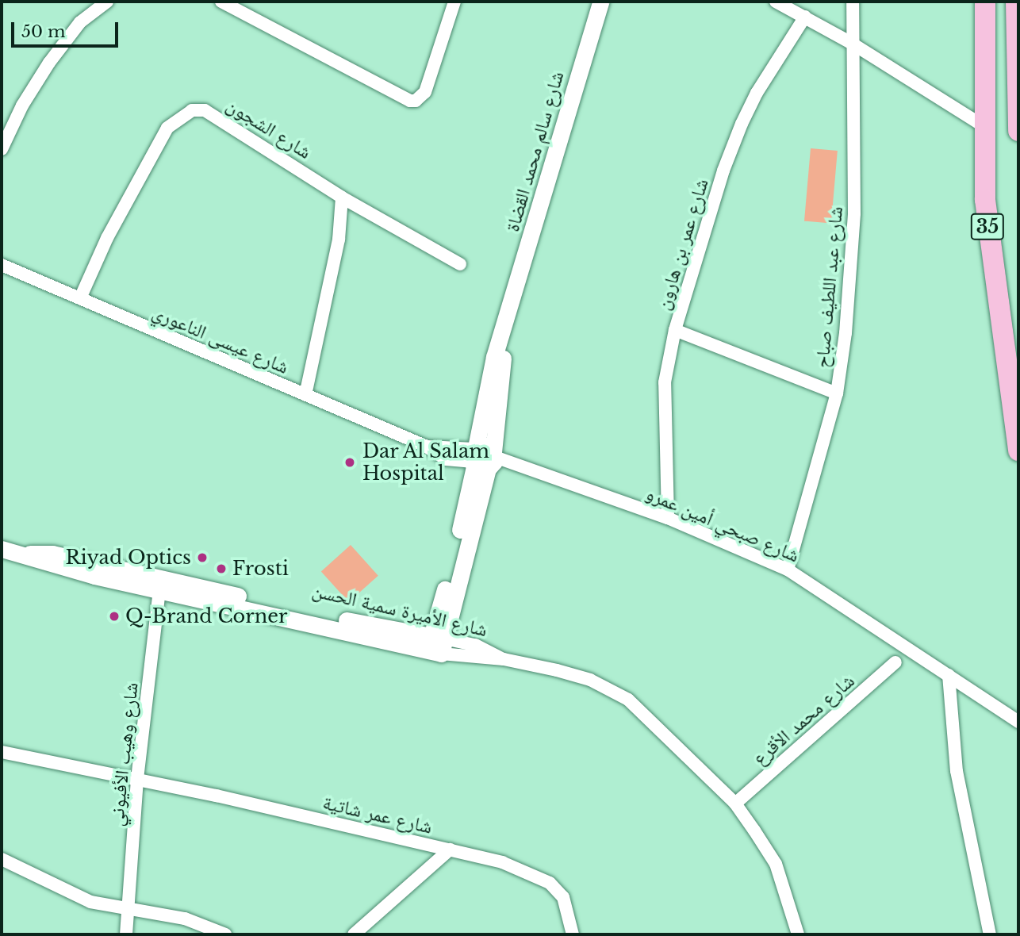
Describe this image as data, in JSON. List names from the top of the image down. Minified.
{"streets":{"highway":["35"],"street":["شارع الشجون","شارع سالم محمد القضاة","شارع عمر بن هارون","شارع عبد اللطيف صباح","شارع عيسى الناعوري","شارع صبحي أمين عمرو","شارع الأميرة سمية الحسن","شارع محمد الأقرع","شارع وهيب الأفيوني","شارع عمر شاتية"]},"crossings":[["شارع الشجون","شارع عيسى الناعوري"],["شارع سالم محمد القضاة","شارع عيسى الناعوري"],["شارع سالم محمد القضاة","شارع صبحي أمين عمرو"],["شارع سالم محمد القضاة","شارع الأميرة سمية الحسن"],["شارع عمر بن هارون","شارع عبد اللطيف صباح"],["شارع عبد اللطيف صباح","شارع صبحي أمين عمرو"],["شارع عيسى الناعوري","شارع صبحي أمين عمرو"],["شارع الأميرة سمية الحسن","شارع محمد الأقرع"],["شارع الأميرة سمية الحسن","شارع وهيب الأفيوني"],["شارع وهيب الأفيوني","شارع عمر شاتية"]],"places":["Dar Al Salam Hospital","Riyad Optics","Frosti","Q-Brand Corner"],"scale_bar":"50 m"}
